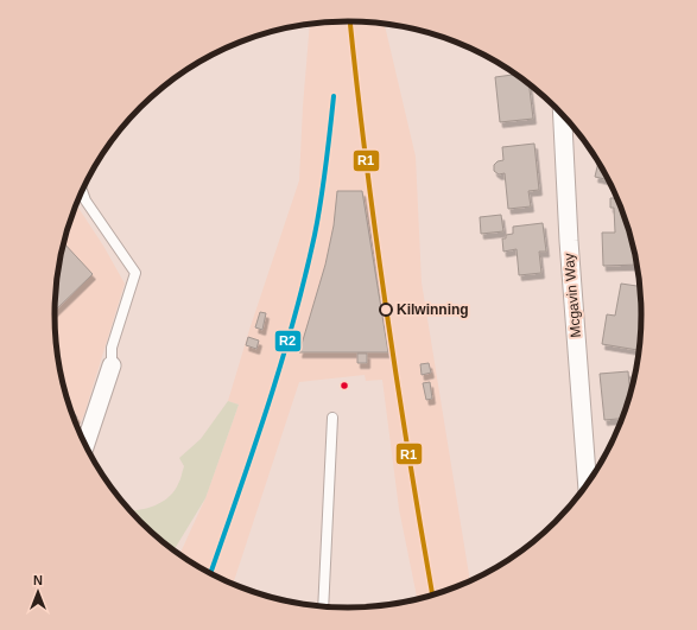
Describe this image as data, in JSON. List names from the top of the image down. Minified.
{"streets":{"street":["Mcgavin Way"]},"places":["Kilwinning"],"lines":["transit line R1","transit line R2"],"north":"top"}
